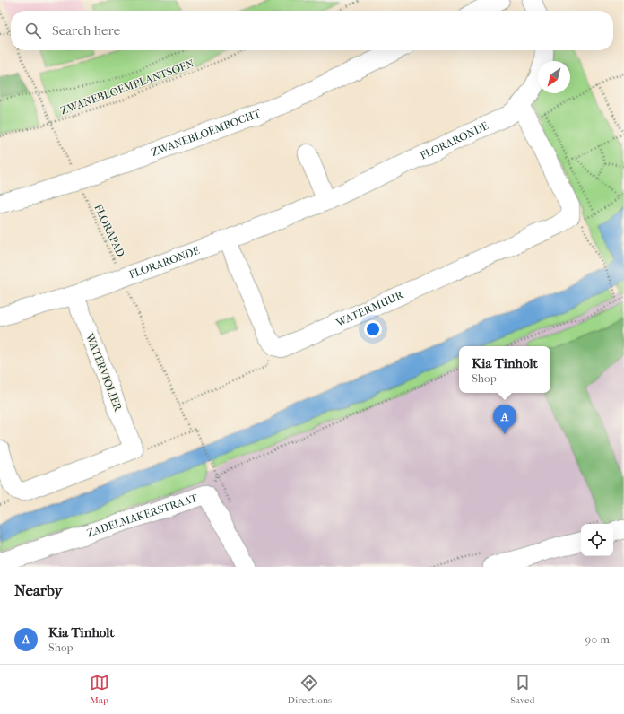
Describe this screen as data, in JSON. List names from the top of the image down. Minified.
{"streets":{"street":["ZWANEBLOEMBOCHT","FLORARONDE","WATERMUUR","WATERVIOLIER","ZADELMAKERSTRAAT"],"path":["ZWANEBLOEMPLANTSOEN","FLORAPAD"]},"crossings":[["ZWANEBLOEMPLANTSOEN","FLORAPAD"],["ZWANEBLOEMBOCHT","FLORAPAD"],["FLORARONDE","FLORAPAD"],["FLORARONDE","WATERMUUR"],["FLORARONDE","WATERVIOLIER"]],"north":"bottom left","page":{"search":"Search here","popup":["Kia Tinholt","Shop"],"pins":"A","heading":"Nearby","list":[{"mark":"A","name":"Kia Tinholt","note":"Shop","value":"90 m"}],"nav":["Map","Directions","Saved"]}}
